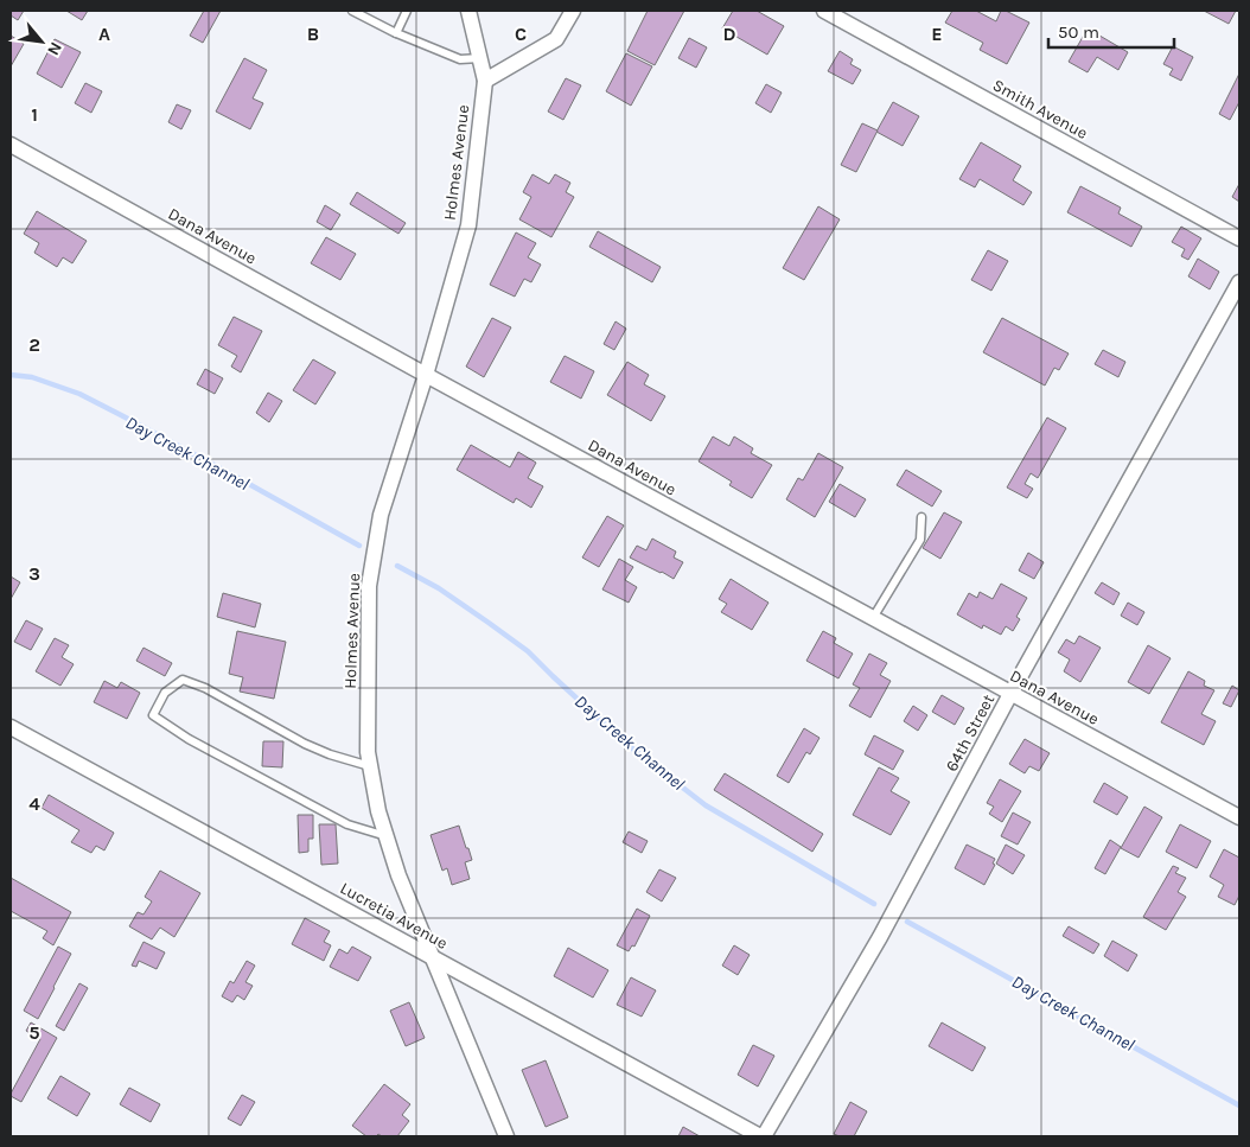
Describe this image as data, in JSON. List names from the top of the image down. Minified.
{"streets":{"street":["Smith Avenue","Holmes Avenue","Dana Avenue","64th Street","Lucretia Avenue"]},"crossings":[["Holmes Avenue","Dana Avenue"],["Holmes Avenue","Lucretia Avenue"],["Dana Avenue","64th Street"],["64th Street","Lucretia Avenue"]],"water":["Day Creek Channel"],"scale_bar":"50 m","north":"bottom right","grid":{"columns":["A","B","C","D","E"],"rows":["1","2","3","4","5"]}}
